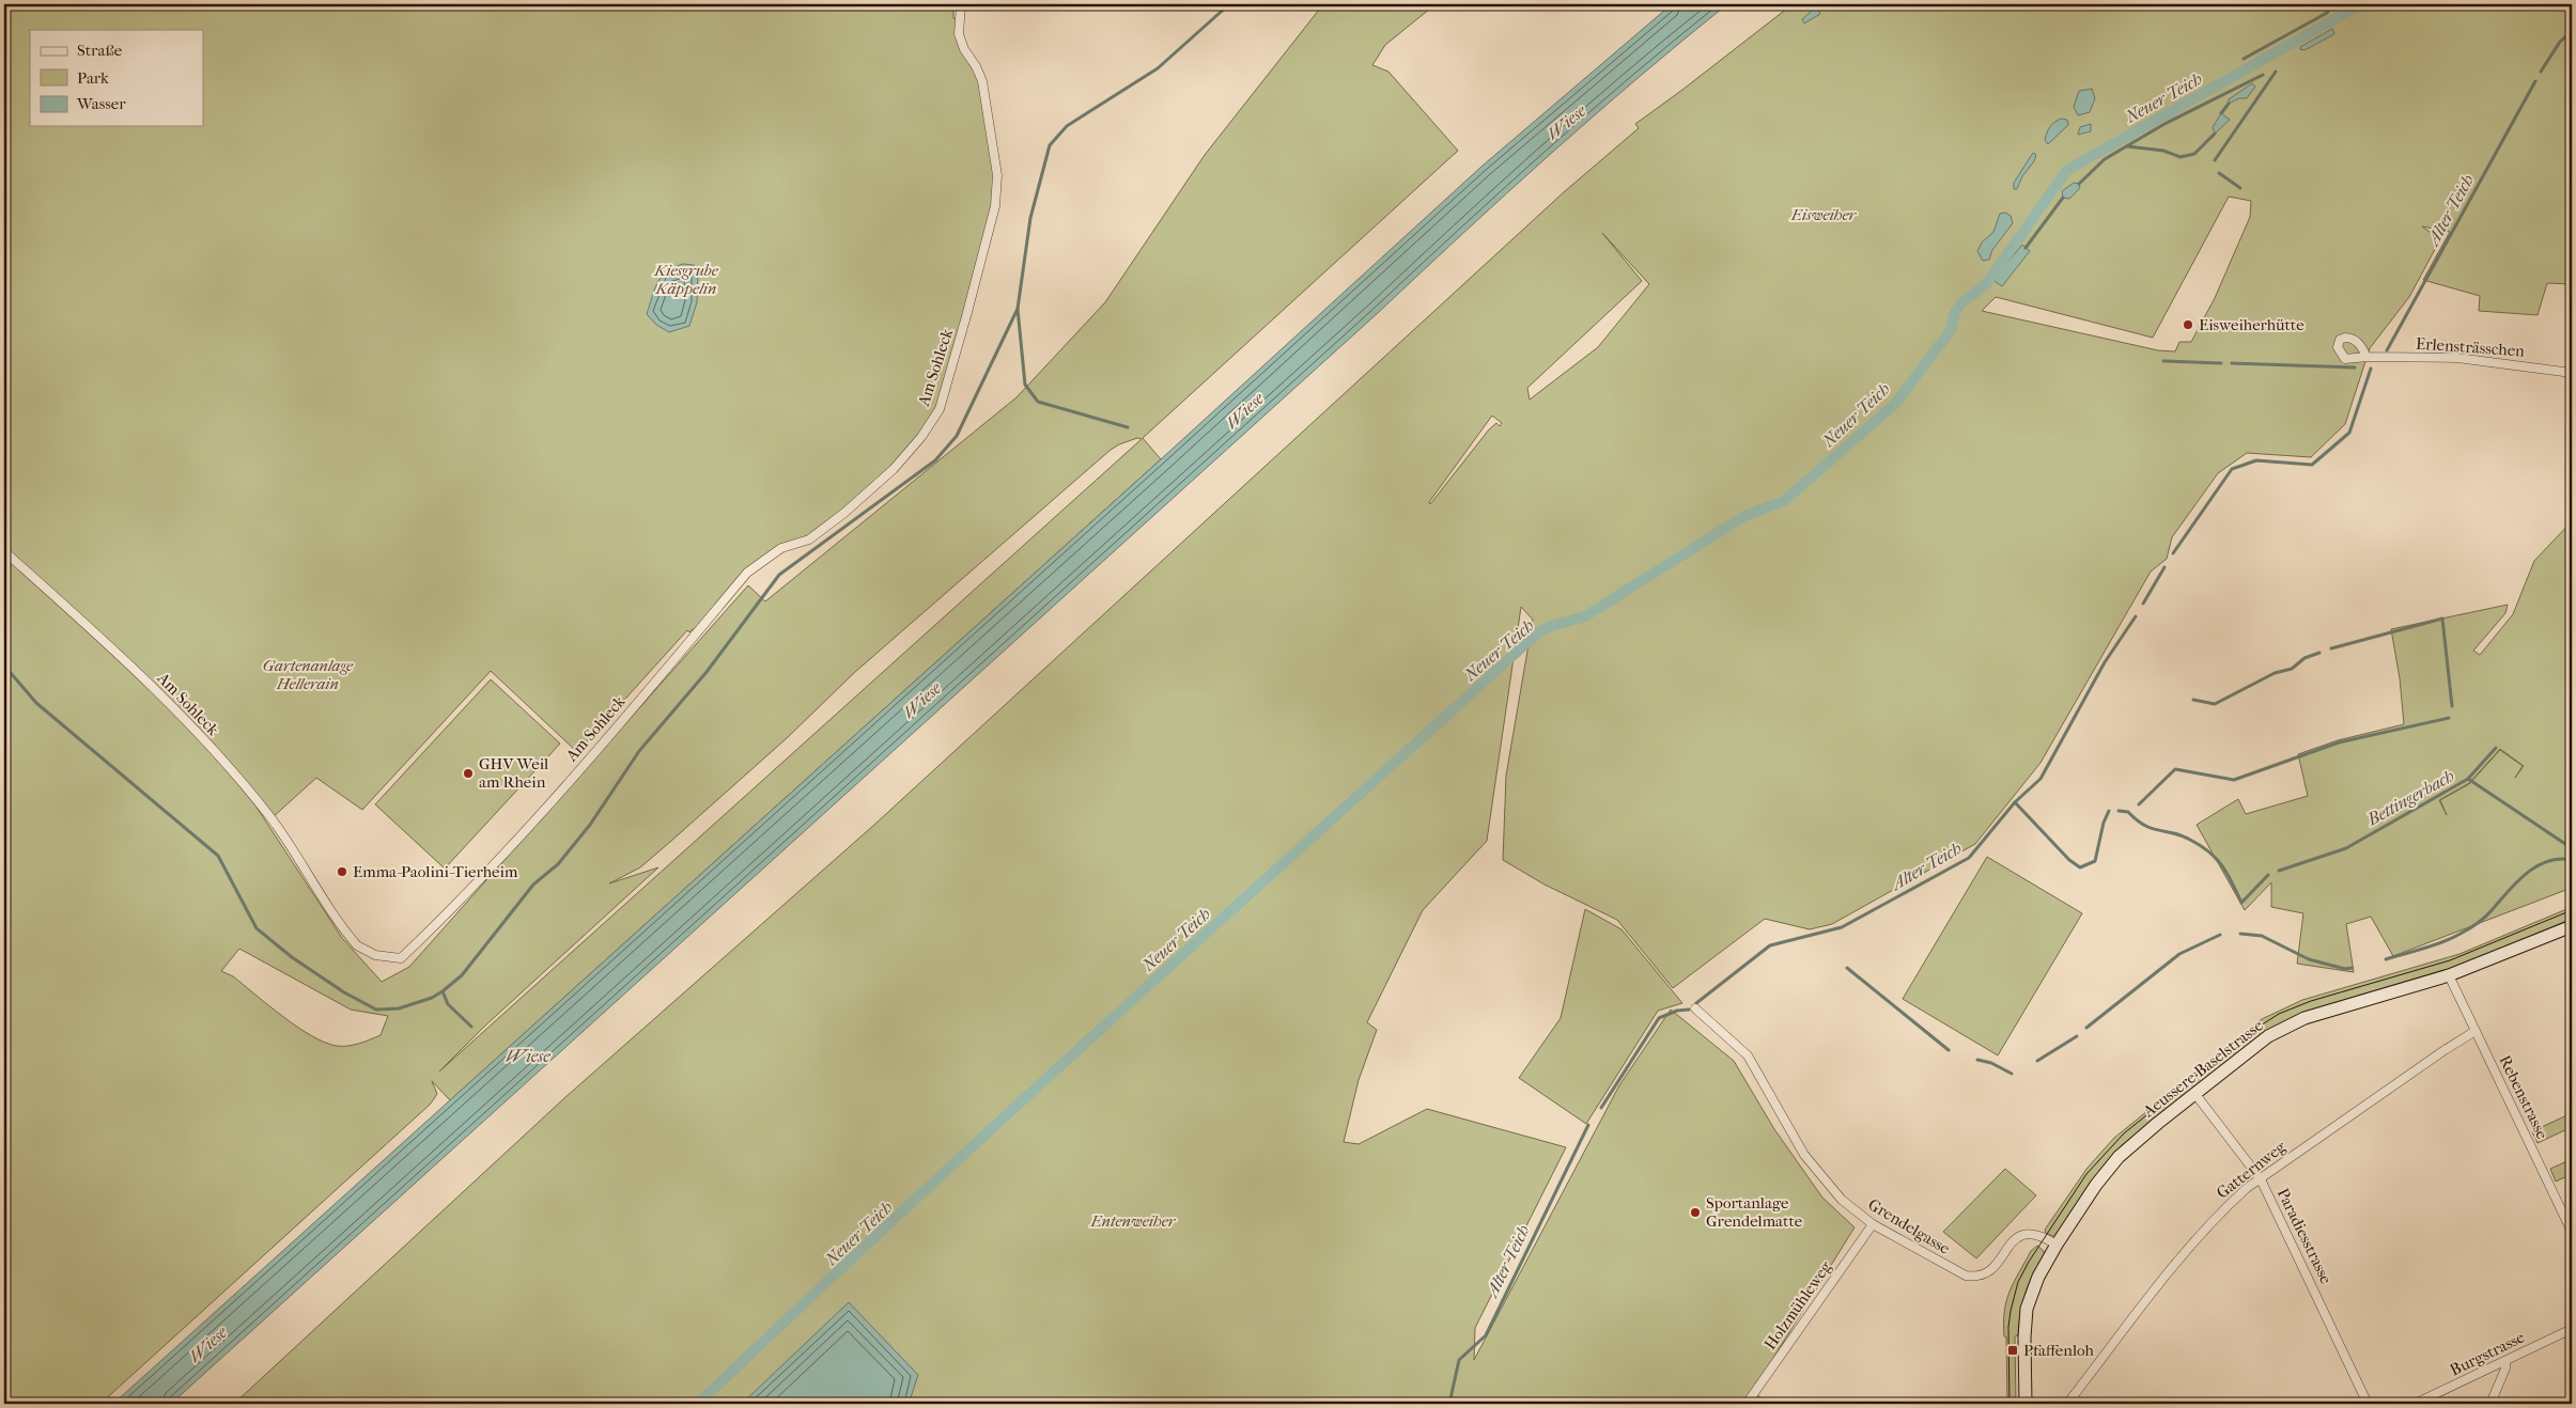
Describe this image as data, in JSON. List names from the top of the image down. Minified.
{"streets":{"main road":["Aeussere Baselstrasse"],"street":["Erlensträsschen","Am Sohleck","Rebenstrasse","Gatternweg","Grendelgasse","Paradiesstrasse","Holzmühleweg","Burgstrasse"]},"crossings":[["Aeussere Baselstrasse","Rebenstrasse"],["Aeussere Baselstrasse","Grendelgasse"],["Aeussere Baselstrasse","Paradiesstrasse"],["Rebenstrasse","Gatternweg"],["Gatternweg","Paradiesstrasse"],["Grendelgasse","Holzmühleweg"]],"water":["Neuer Teich","Wiese","Alter Teich","Bettingerbach"],"parks":["Eisweiher","Kiesgrube Käppelin","Gartenanlage Hellerain","Entenweiher"],"places":{"other":["Eisweiherhütte","GHV Weil am Rhein","Emma-Paolini-Tierheim","Sportanlage Grendelmatte"],"transit":["Pfaffenloh"]},"legend":["Straße","Park","Wasser"]}
